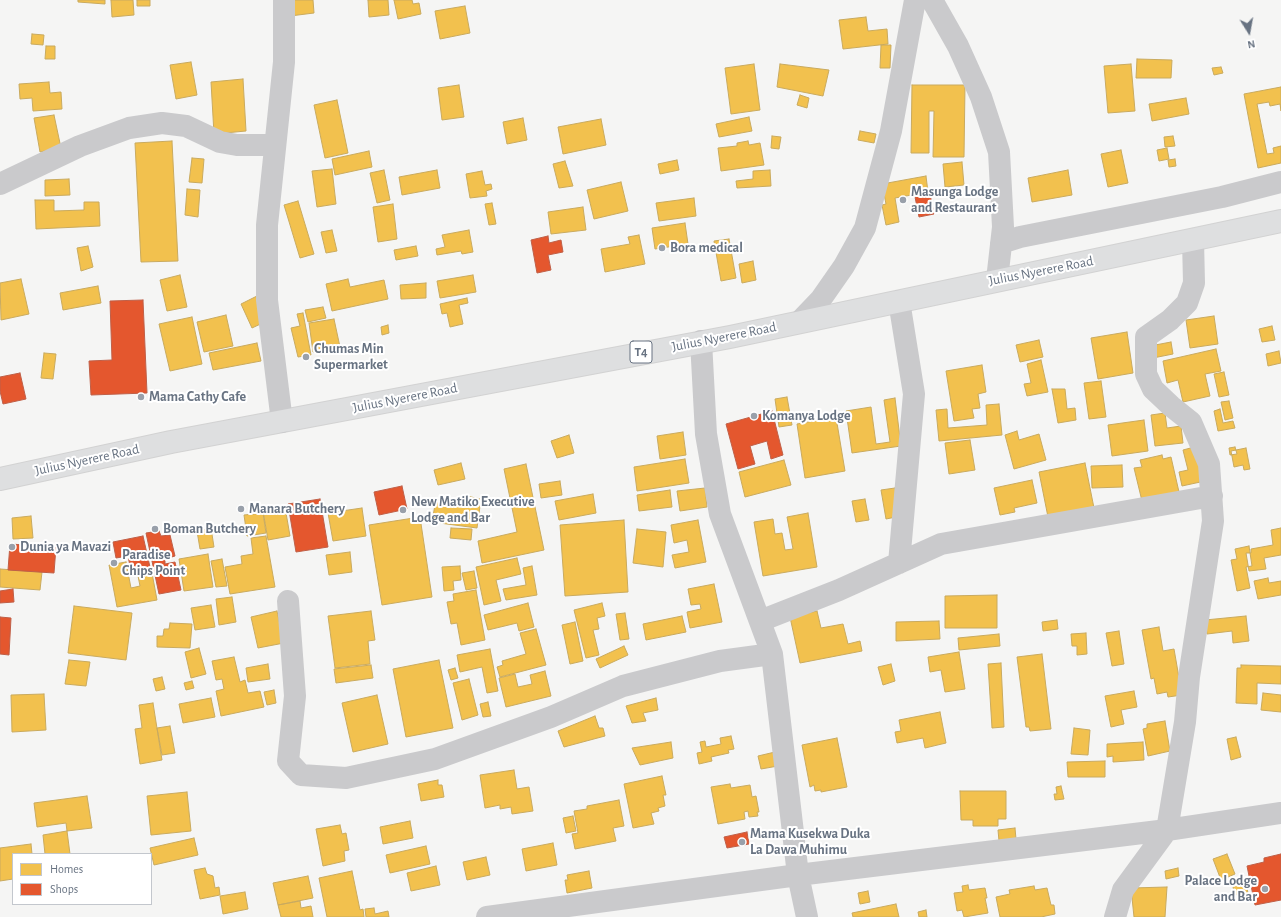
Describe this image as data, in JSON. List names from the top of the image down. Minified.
{"streets":{"highway":["Julius Nyerere Road","T4"]},"places":["Masunga Lodge and Restaurant","Bora medical","Chumas Min Supermarket","Mama Cathy Cafe","Komanya Lodge","Manara Butchery","New Matiko Executive Lodge and Bar","Boman Butchery","Dunia ya Mavazi","Paradise Chips Point","Mama Kusekwa Duka La Dawa Muhimu","Palace Lodge and Bar"],"legend":["Homes","Shops"],"north":"bottom"}
